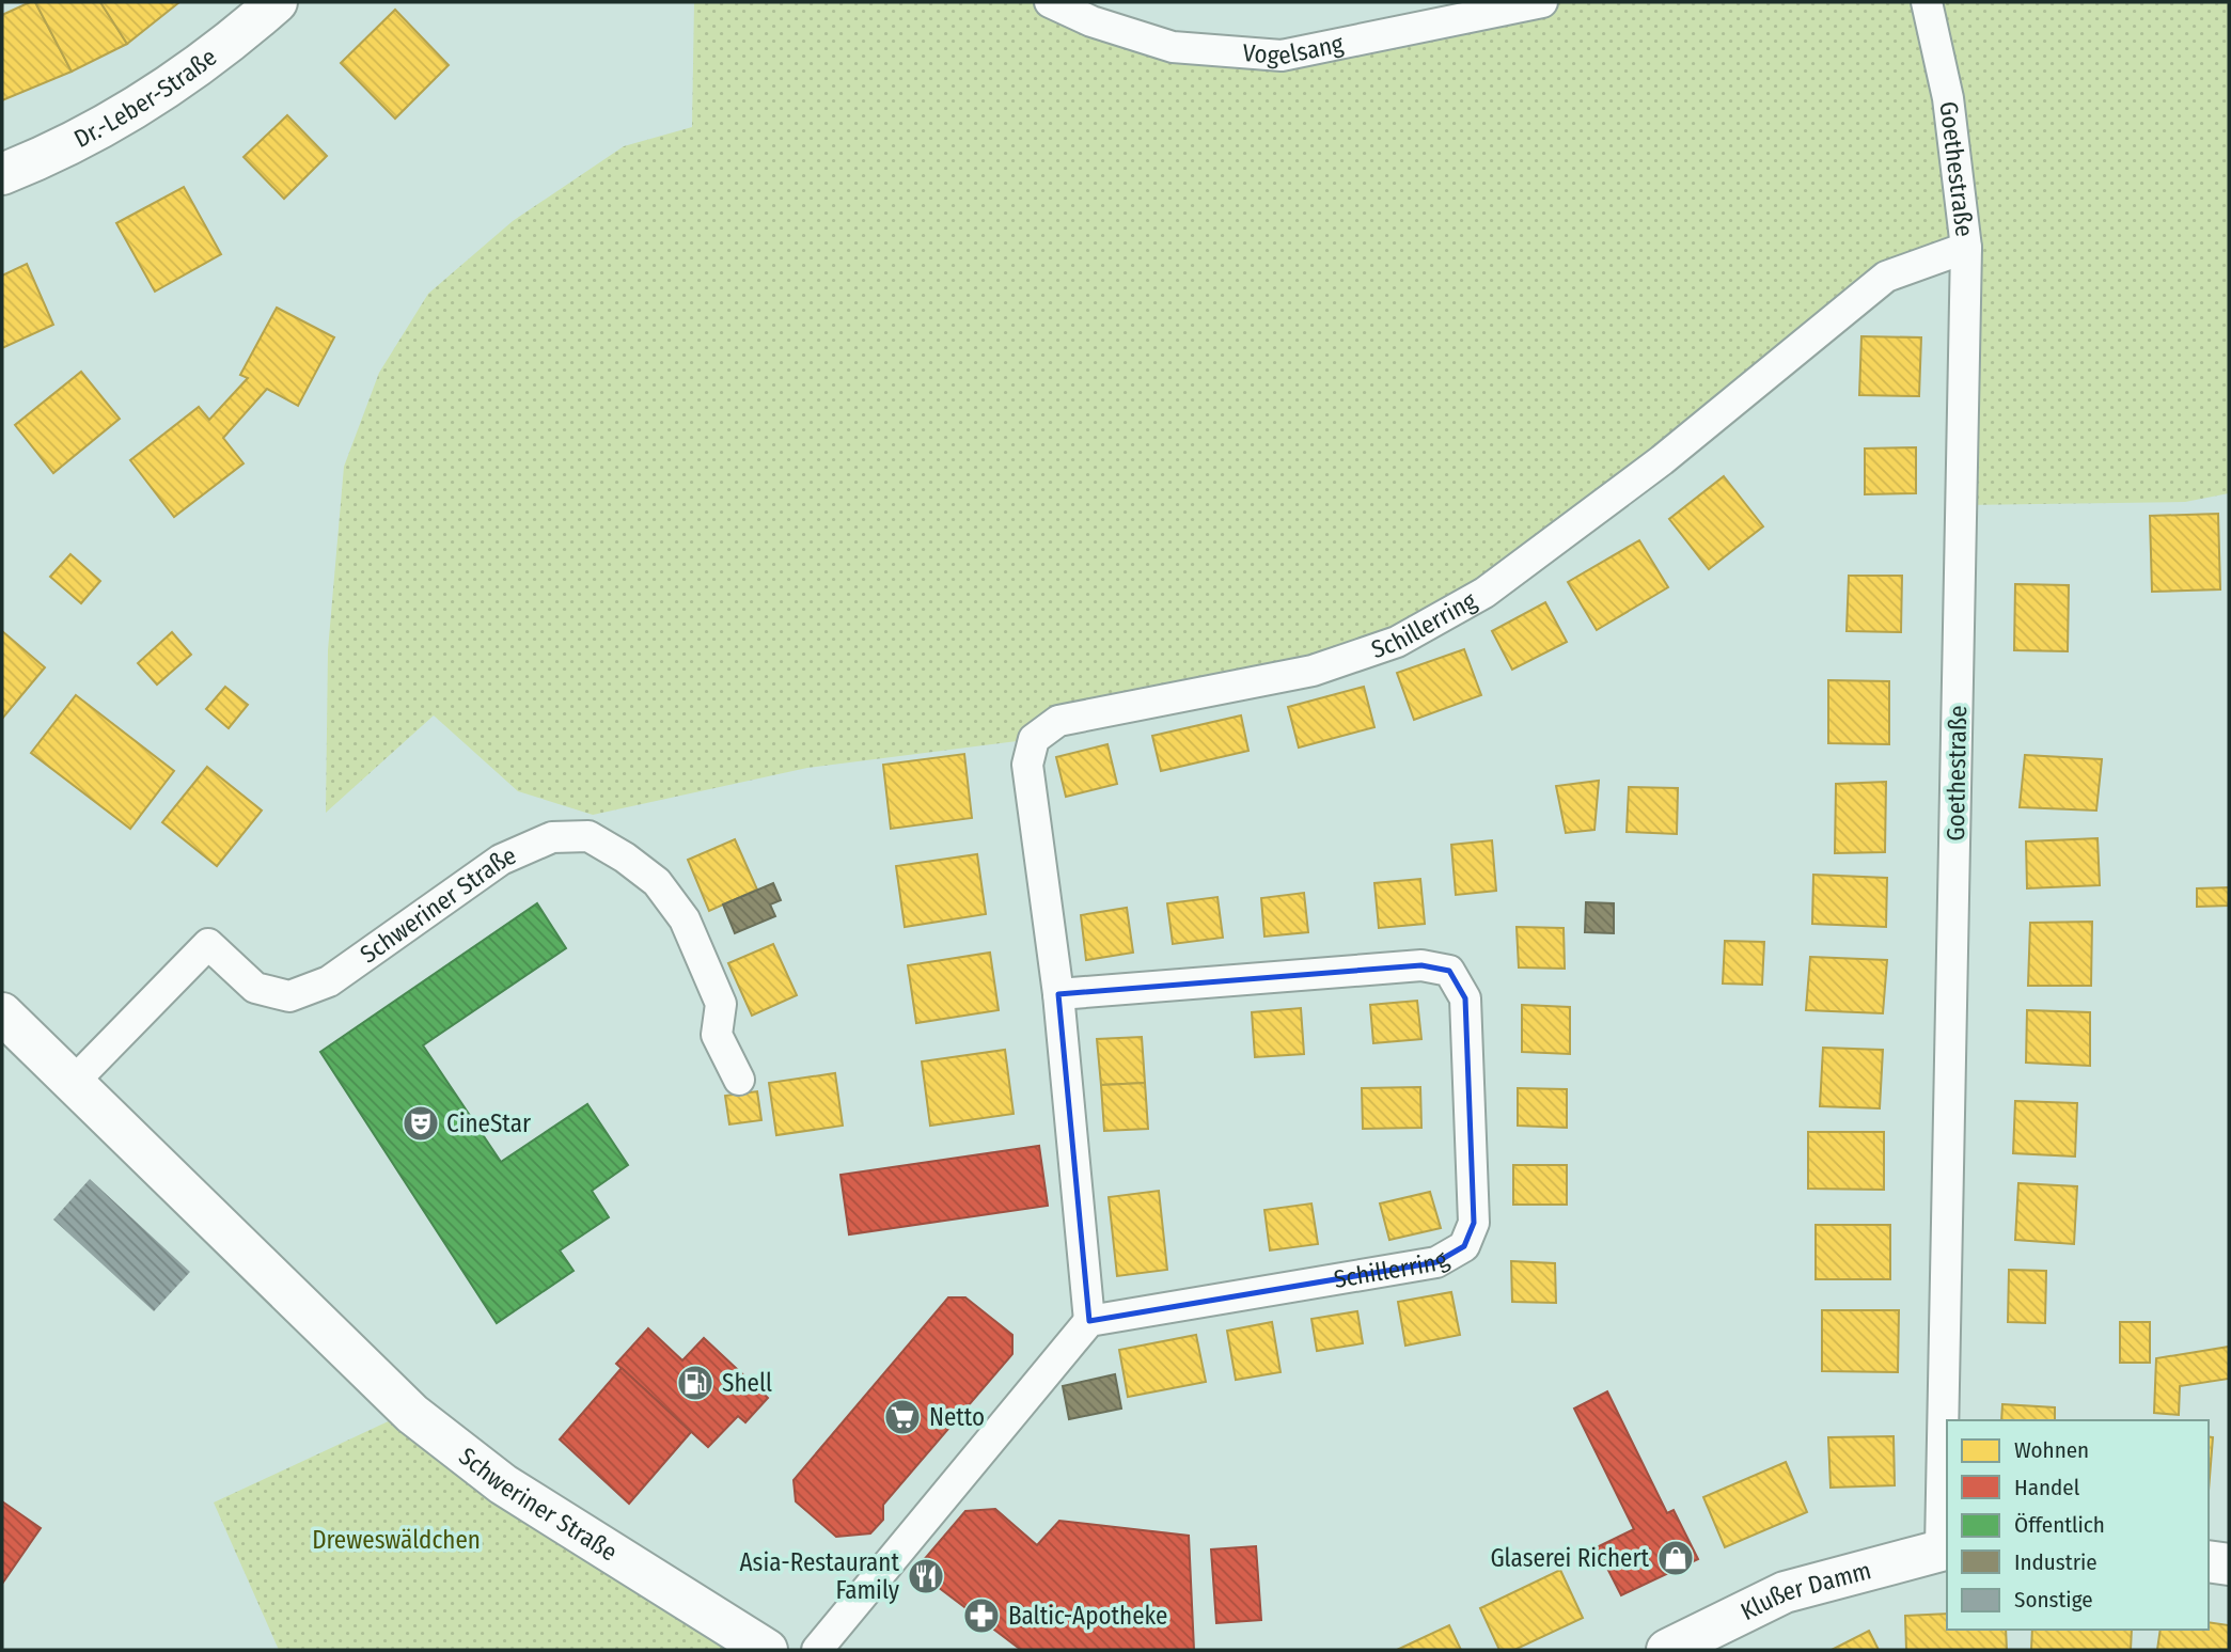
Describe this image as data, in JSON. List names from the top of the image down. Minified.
{"streets":{"main road":["Dr.-Leber-Straße","Schweriner Straße","Klußer Damm"],"street":["Vogelsang","Goethestraße","Schillerring"]},"crossings":[["Goethestraße","Schillerring"],["Goethestraße","Klußer Damm"]],"parks":["Dreweswäldchen"],"places":{"theatre":["CineStar"],"fuel station":["Shell"],"supermarket":["Netto"],"shop":["Glaserei Richert"],"restaurant":["Asia-Restaurant Family"],"pharmacy":["Baltic-Apotheke"]},"legend":["Wohnen","Handel","Öffentlich","Industrie","Sonstige"]}
